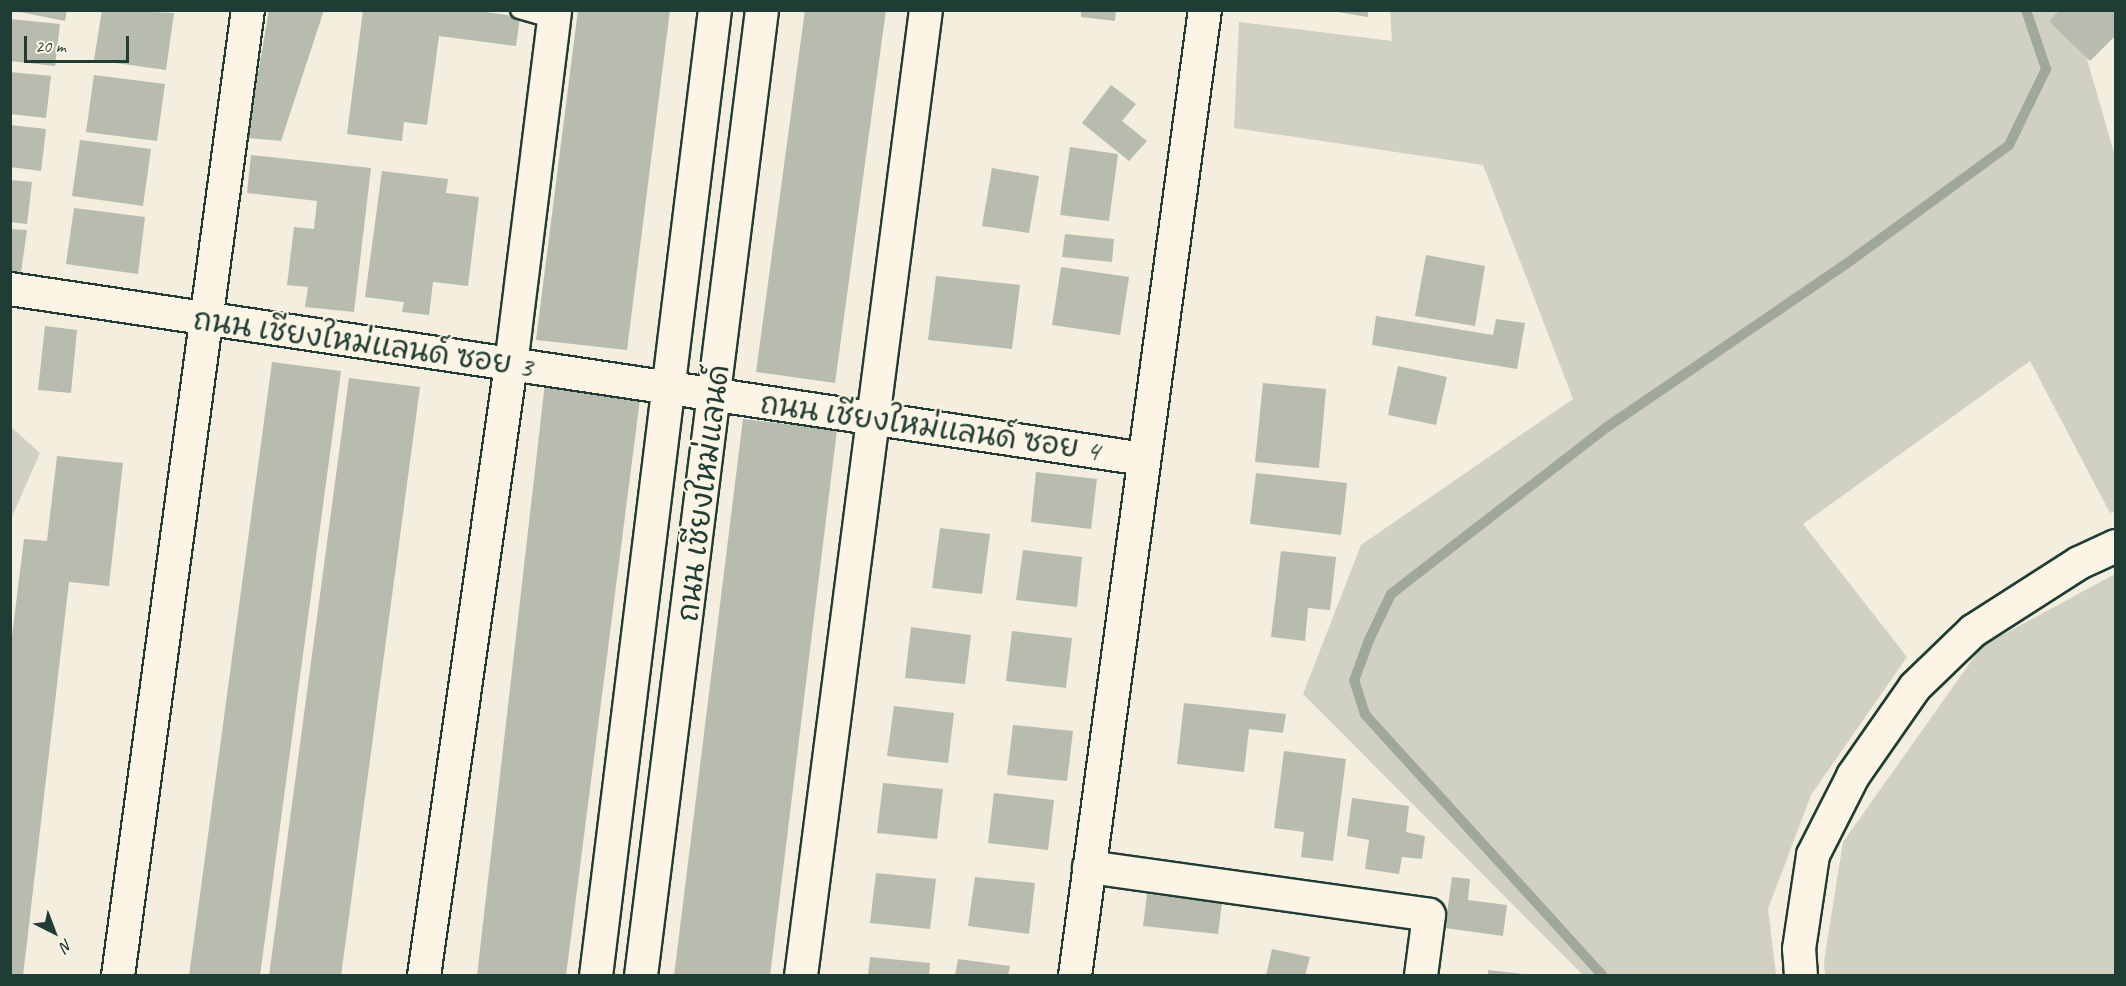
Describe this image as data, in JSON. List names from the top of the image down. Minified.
{"streets":{"street":["ถนน เชียงใหม่แลนด์ ซอย 3","ถนน เชียงใหม่แลนด์ ซอย 4","ถนน เชียงใหม่แลนด์"]},"crossings":[["ถนน เชียงใหม่แลนด์ ซอย 3","ถนน เชียงใหม่แลนด์ ซอย 4"],["ถนน เชียงใหม่แลนด์ ซอย 3","ถนน เชียงใหม่แลนด์"],["ถนน เชียงใหม่แลนด์ ซอย 4","ถนน เชียงใหม่แลนด์"]],"scale_bar":"20 m","north":"bottom right"}
